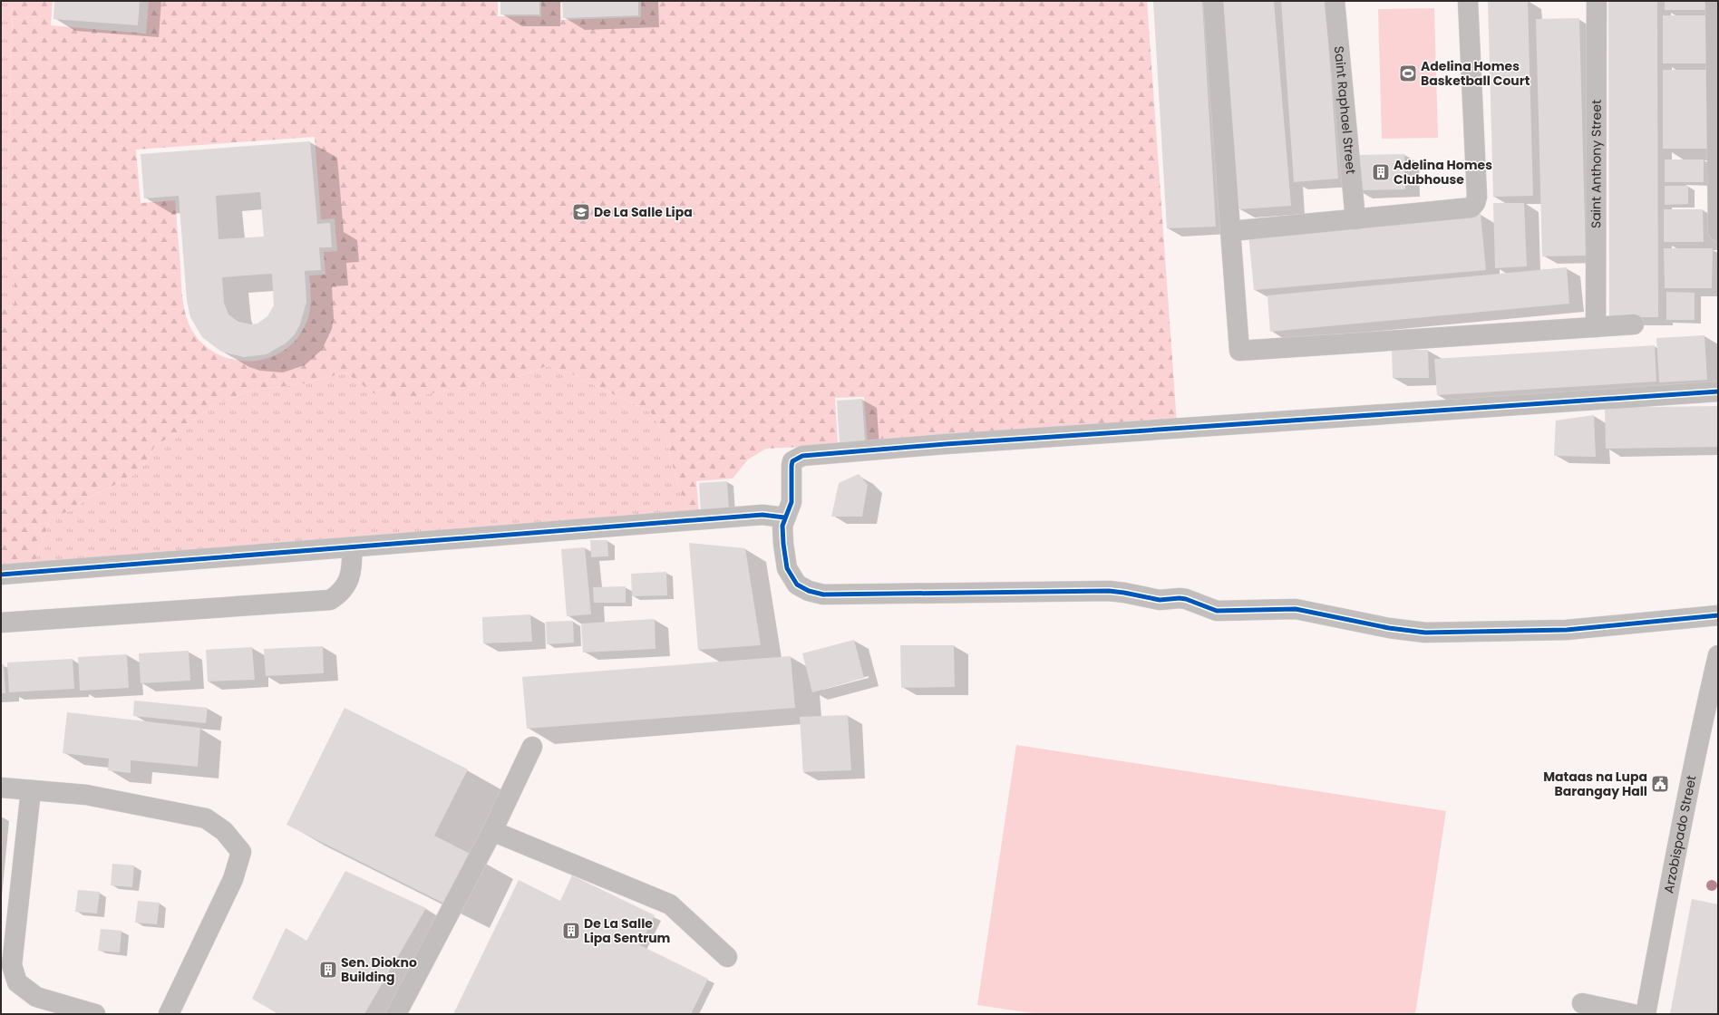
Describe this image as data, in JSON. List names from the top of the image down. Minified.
{"streets":{"street":["Saint Raphael Street","Saint Anthony Street","Arzobispado Street"]},"places":{"sports":["Adelina Homes Basketball Court"],"building":["Adelina Homes Clubhouse","De La Salle Lipa Sentrum","Sen. Diokno Building"],"school or university":["De La Salle Lipa"],"public building":["Mataas na Lupa Barangay Hall"]}}
